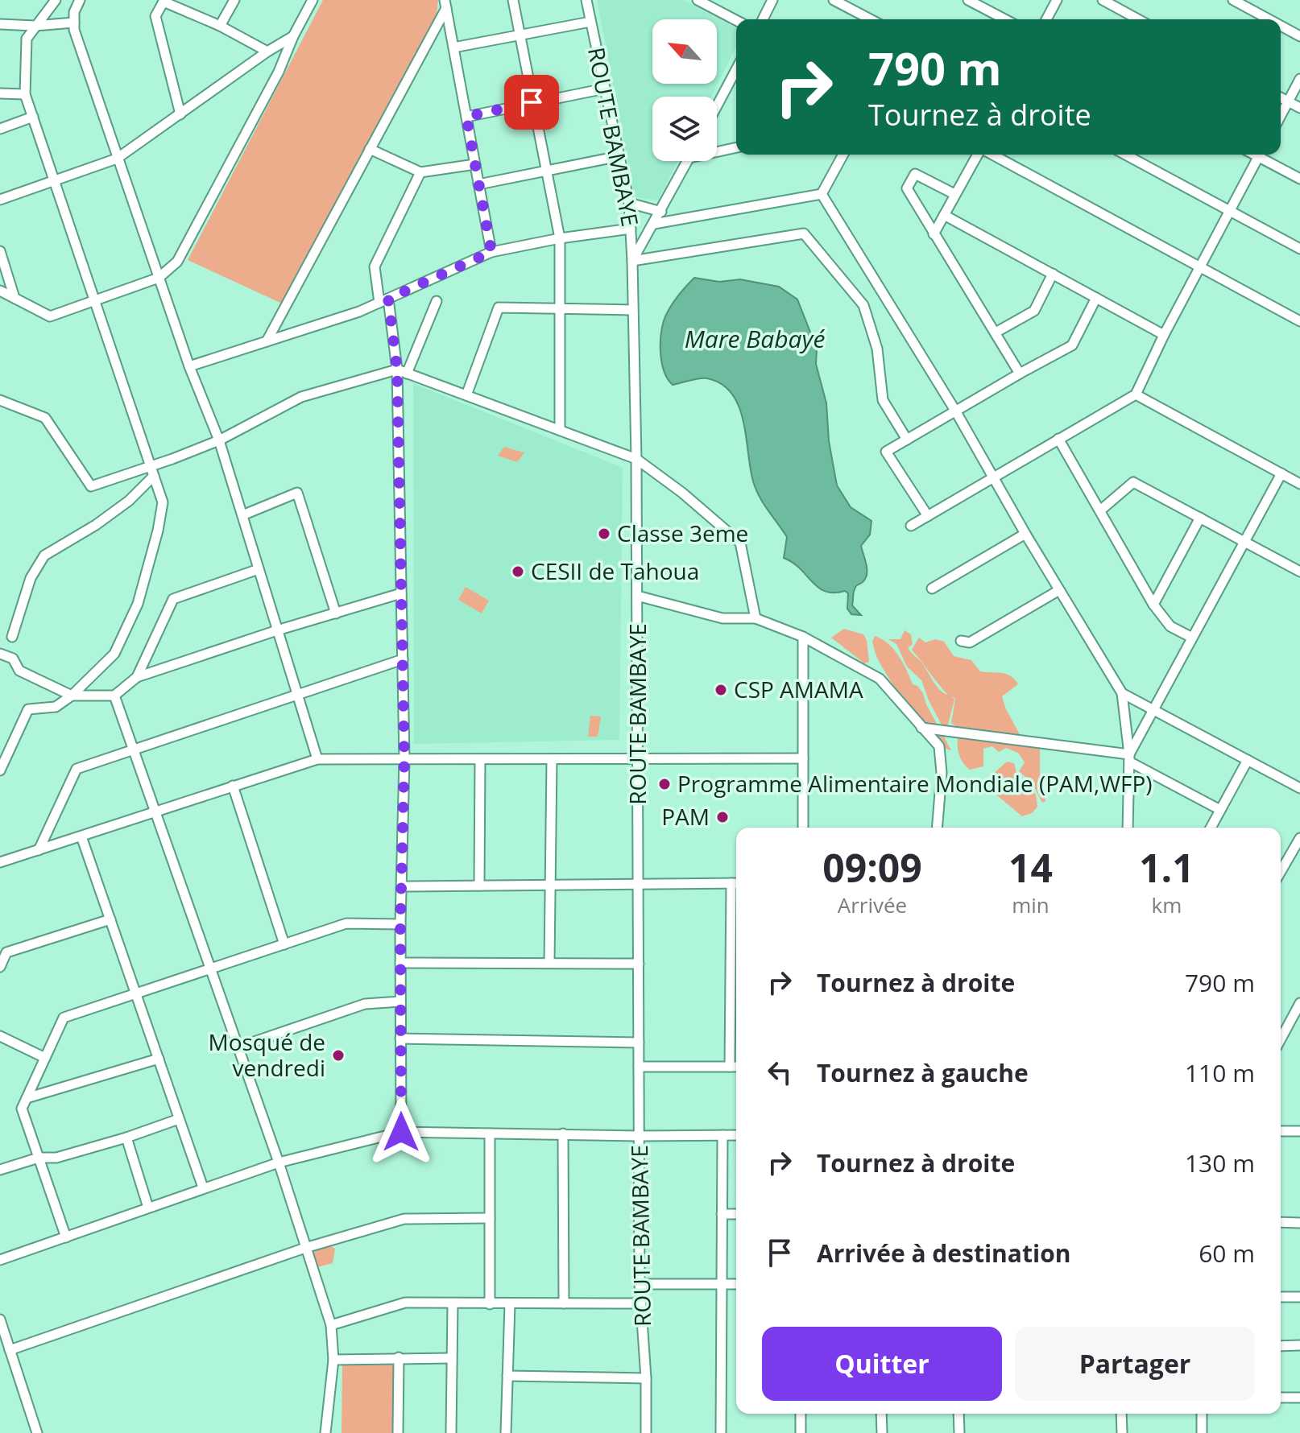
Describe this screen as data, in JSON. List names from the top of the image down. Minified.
{"streets":{"street":["ROUTE BAMBAYE"]},"water":["Mare Babayé"],"places":["Classe 3eme","CESII de Tahoua","CSP AMAMA","Programme Alimentaire Mondiale (PAM,WFP)","PAM","Mosqué de vendredi"],"north":"top left","page":{"turn":["790 m","Tournez à droite"],"eta":["09:09","Arrivée","14","min","1.1","km"],"list":[{"name":"Tournez à droite","value":"790 m"},{"name":"Tournez à gauche","value":"110 m"},{"name":"Tournez à droite","value":"130 m"},{"name":"Arrivée à destination","value":"60 m"}],"buttons":["Quitter","Partager"]}}
